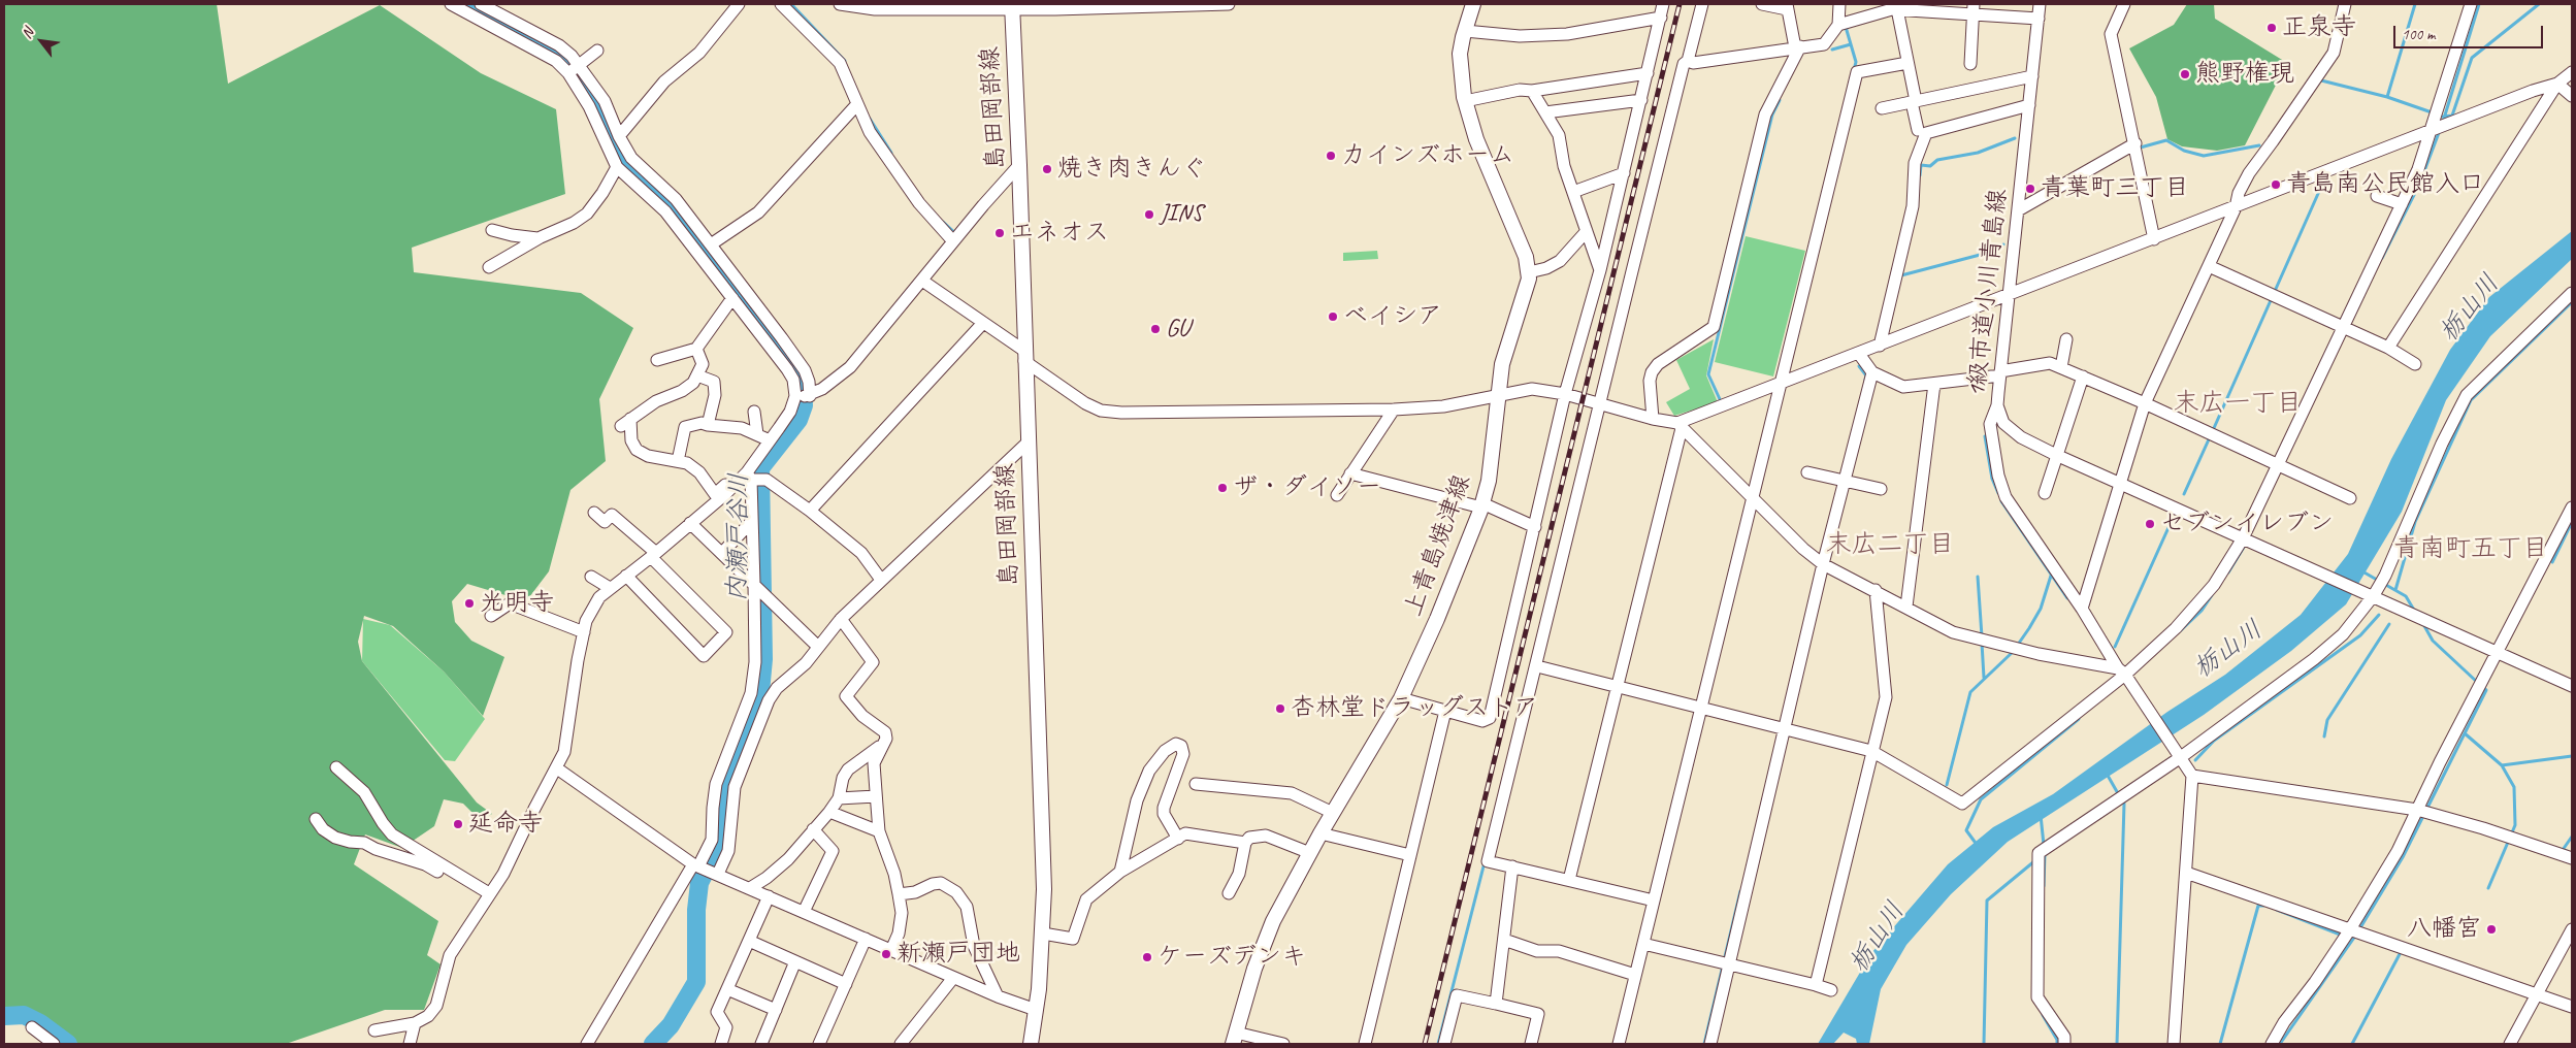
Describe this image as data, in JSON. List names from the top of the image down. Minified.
{"streets":{"main road":["島田岡部線","上青島焼津線"],"street":["1級市道小川青島線"]},"districts":["末広一丁目","末広二丁目","青南町五丁目"],"water":["栃山川","内瀬戸谷川"],"places":["正泉寺","熊野権現","カインズホーム","焼き肉きんぐ","青島南公民館入口","青葉町三丁目","JINS","エネオス","ベイシア","GU","ザ・ダイソー","セブンイレブン","光明寺","杏林堂ドラッグストア","延命寺","八幡宮","新瀬戸団地","ケーズデンキ"],"scale_bar":"100 m","north":"top left"}
